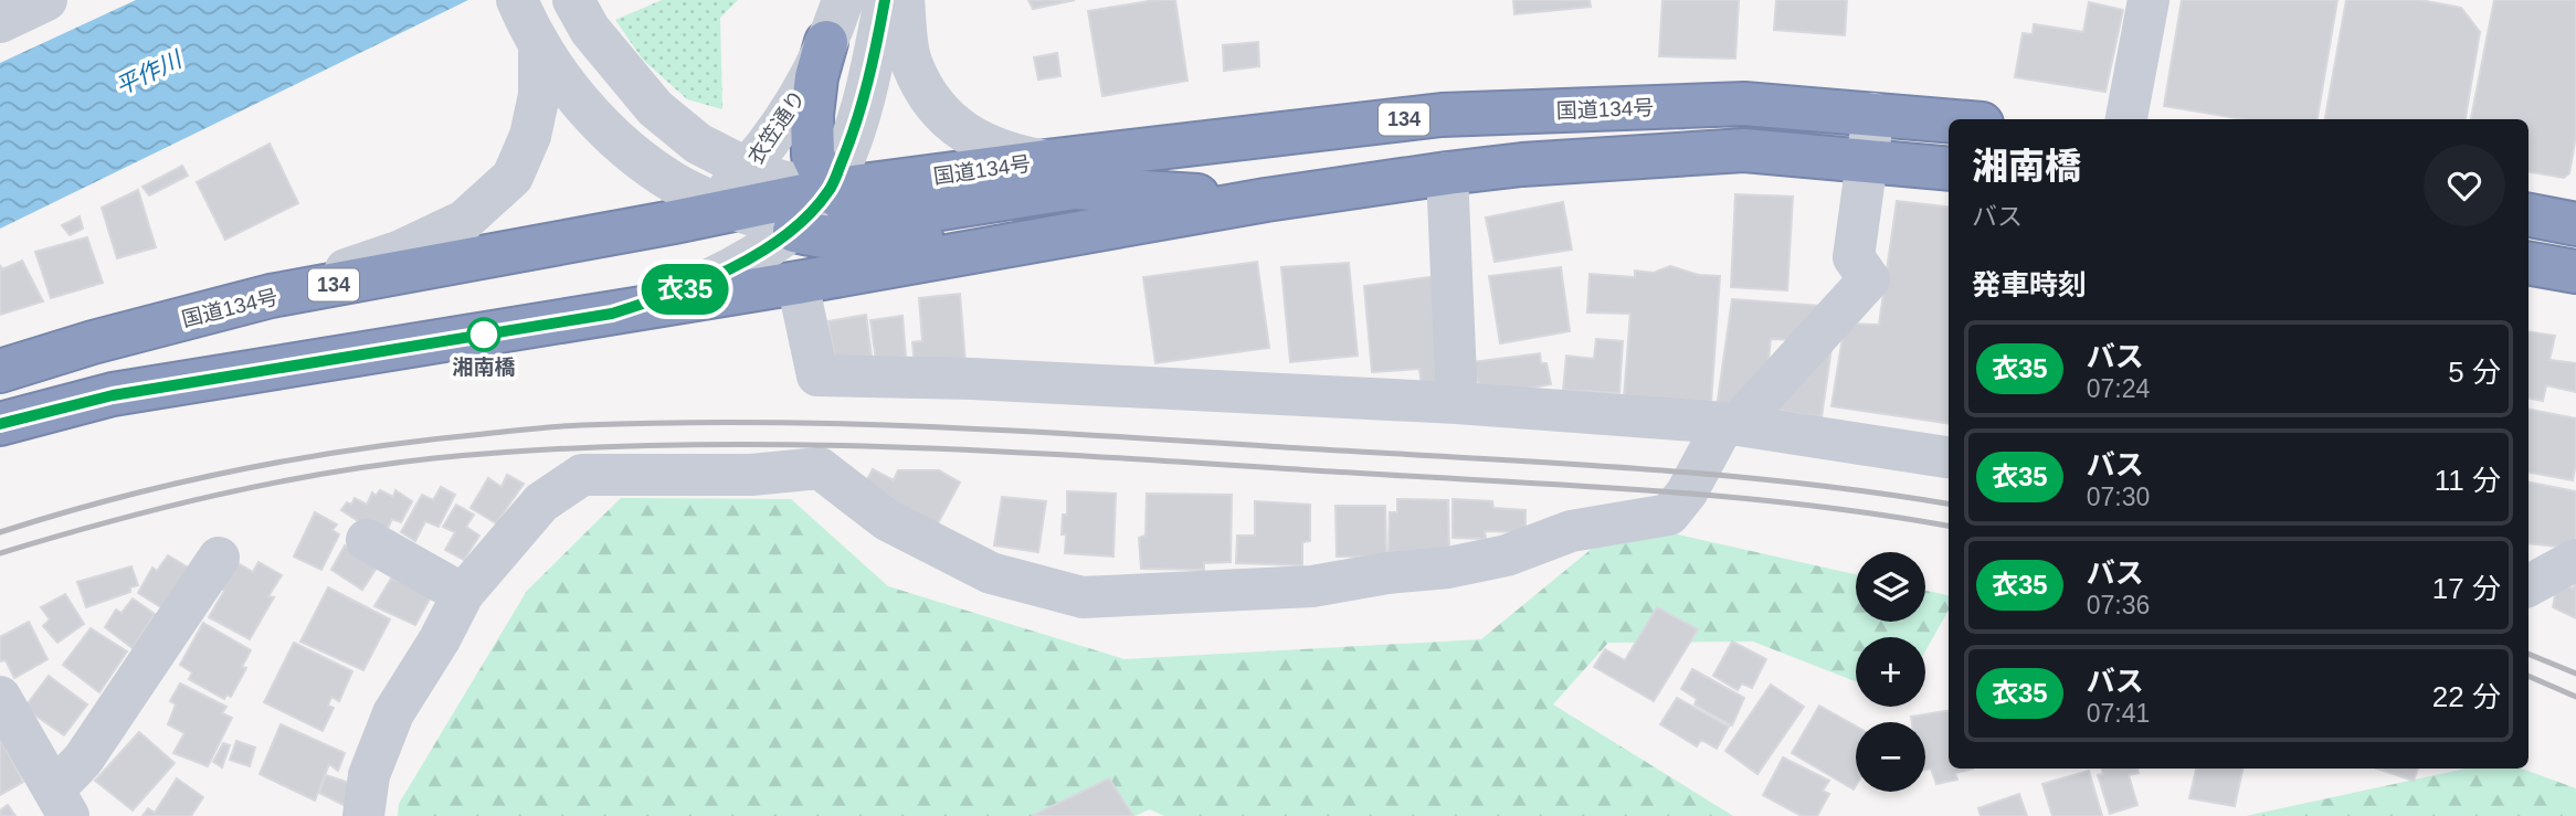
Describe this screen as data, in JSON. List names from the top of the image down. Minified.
{"streets":{"highway":["国道134号","134"],"street":["衣笠通り"]},"crossings":[["国道134号","衣笠通り"]],"water":["平作川"],"places":["湘南橋"],"lines":["bus line 衣35"],"page":{"on_map":"衣35","heading":[["湘南橋","バス"],"発車時刻"],"list":[{"mark":"衣35","name":"バス","note":"07:24","value":"5 分"},{"mark":"衣35","name":"バス","note":"07:30","value":"11 分"},{"mark":"衣35","name":"バス","note":"07:36","value":"17 分"},{"mark":"衣35","name":"バス","note":"07:41","value":"22 分"}],"map_buttons":["+","−"]}}
